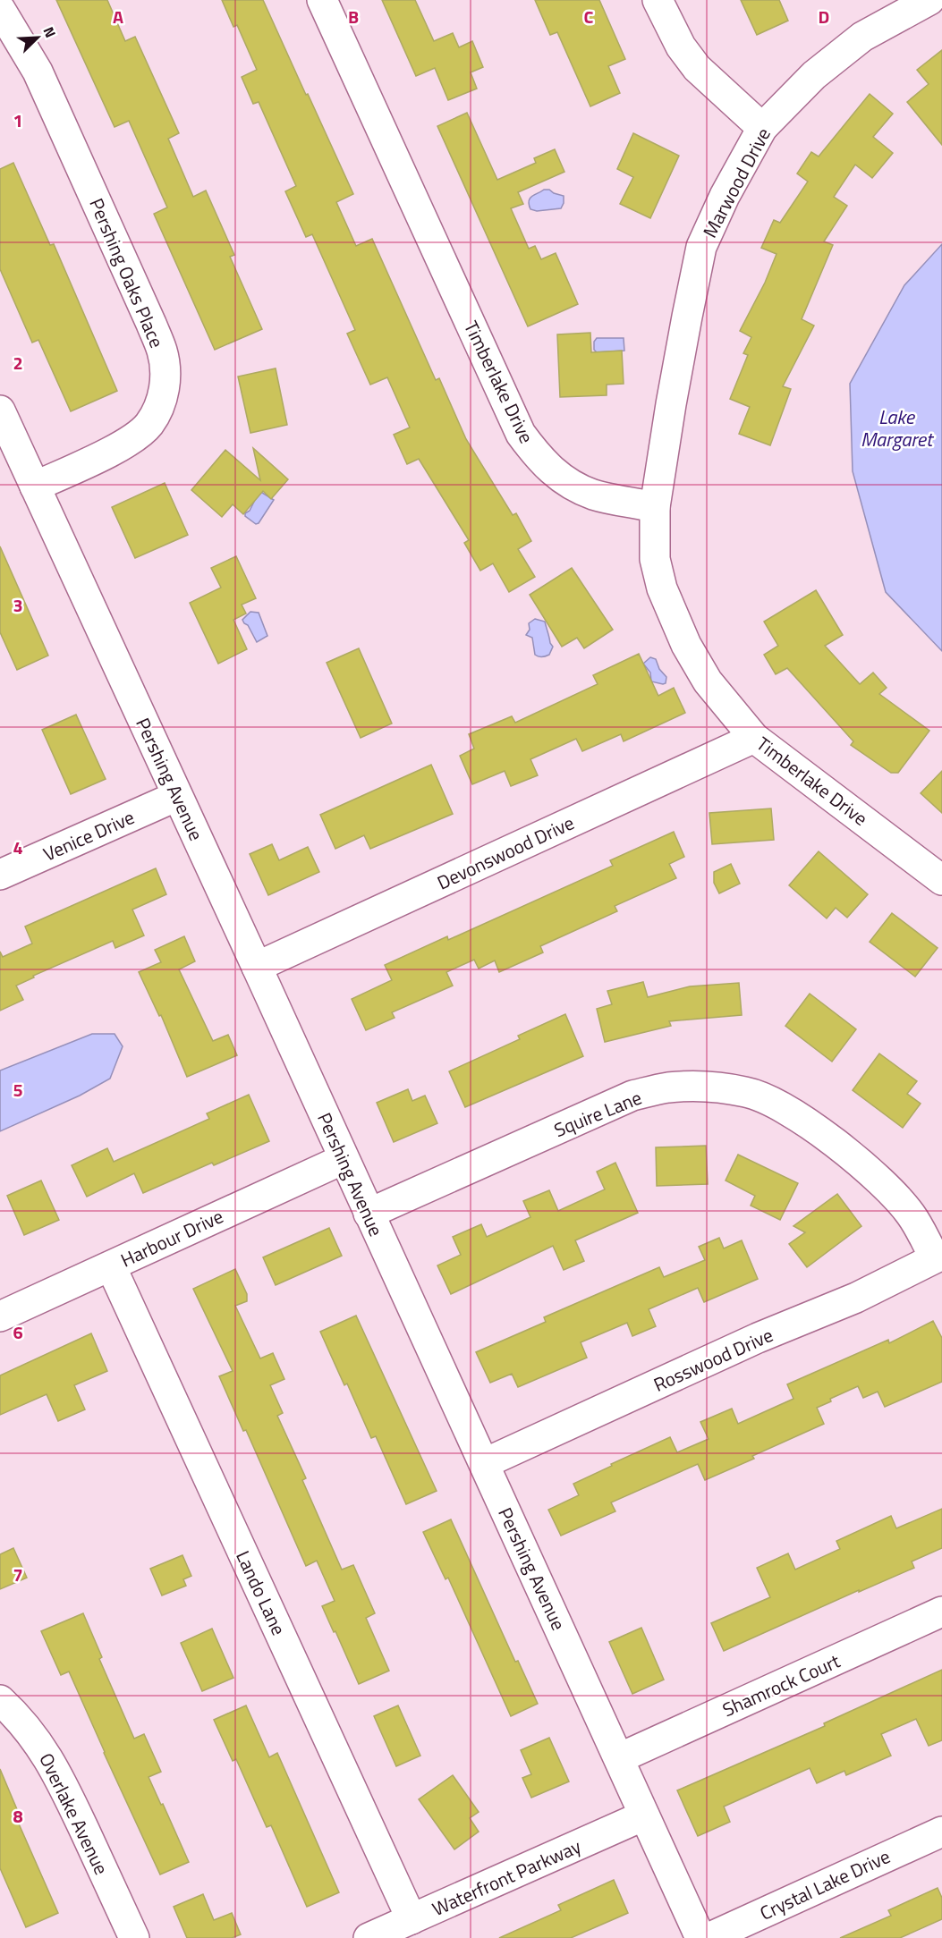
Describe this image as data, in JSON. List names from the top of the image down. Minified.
{"streets":{"street":["Marwood Drive","Pershing Oaks Place","Timberlake Drive","Pershing Avenue","Venice Drive","Devonswood Drive","Squire Lane","Harbour Drive","Rosswood Drive","Lando Lane","Shamrock Court","Overlake Avenue","Waterfront Parkway","Crystal Lake Drive"]},"crossings":[["Marwood Drive","Timberlake Drive"],["Pershing Oaks Place","Pershing Avenue"],["Timberlake Drive","Devonswood Drive"],["Pershing Avenue","Venice Drive"],["Pershing Avenue","Devonswood Drive"],["Pershing Avenue","Squire Lane"],["Pershing Avenue","Harbour Drive"],["Pershing Avenue","Rosswood Drive"],["Pershing Avenue","Shamrock Court"],["Pershing Avenue","Waterfront Parkway"],["Squire Lane","Rosswood Drive"],["Harbour Drive","Lando Lane"],["Lando Lane","Waterfront Parkway"]],"water":["Lake Margaret"],"north":"top right","grid":{"columns":["A","B","C","D"],"rows":["1","2","3","4","5","6","7","8"]}}
